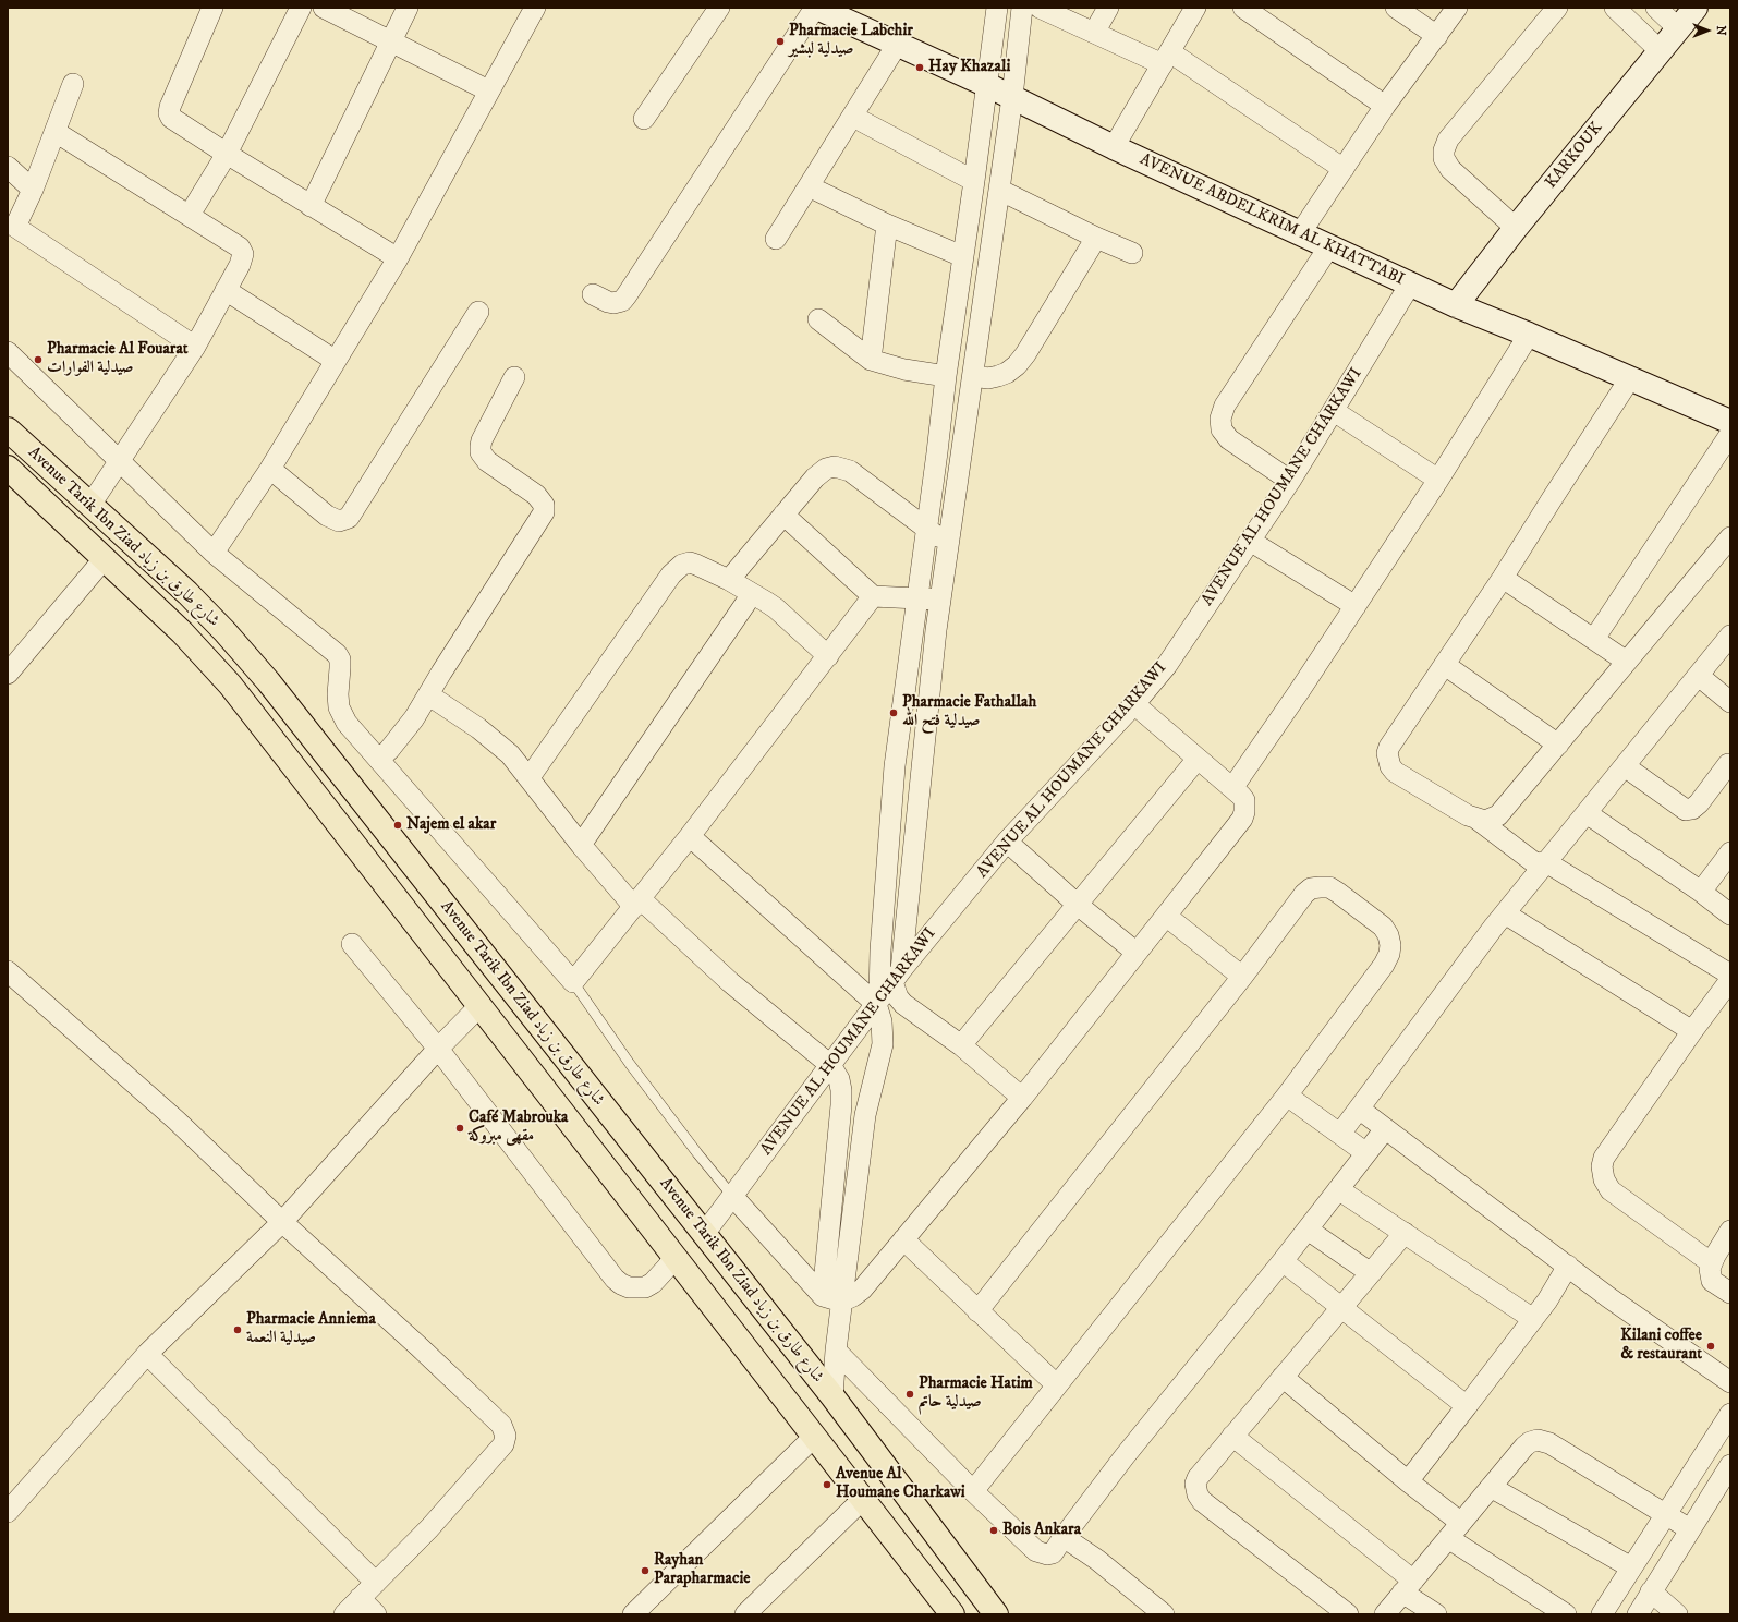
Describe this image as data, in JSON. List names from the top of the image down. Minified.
{"streets":{"main road":["KARKOUK","AVENUE ABDELKRIM AL KHATTABI","Avenue Tarik Ibn Ziad شارع طارق بن زياد"],"street":["AVENUE AL HOUMANE CHARKAWI"]},"crossings":[["KARKOUK","AVENUE ABDELKRIM AL KHATTABI"],["AVENUE ABDELKRIM AL KHATTABI","AVENUE AL HOUMANE CHARKAWI"],["AVENUE AL HOUMANE CHARKAWI","Avenue Tarik Ibn Ziad شارع طارق بن زياد"]],"places":["Pharmacie Labchir صيدلية لبشير","Hay Khazali","Pharmacie Al Fouarat صيدلية الفوارات","Pharmacie Fathallah صيدلية فتح الله","Najem el akar","Café Mabrouka مقهى مبروكة","Pharmacie Anniema صيدلية النعمة","Kilani coffee & restaurant","Pharmacie Hatim صيدلية حاتم","Avenue Al Houmane Charkawi","Bois Ankara","Rayhan Parapharmacie"],"north":"right"}
